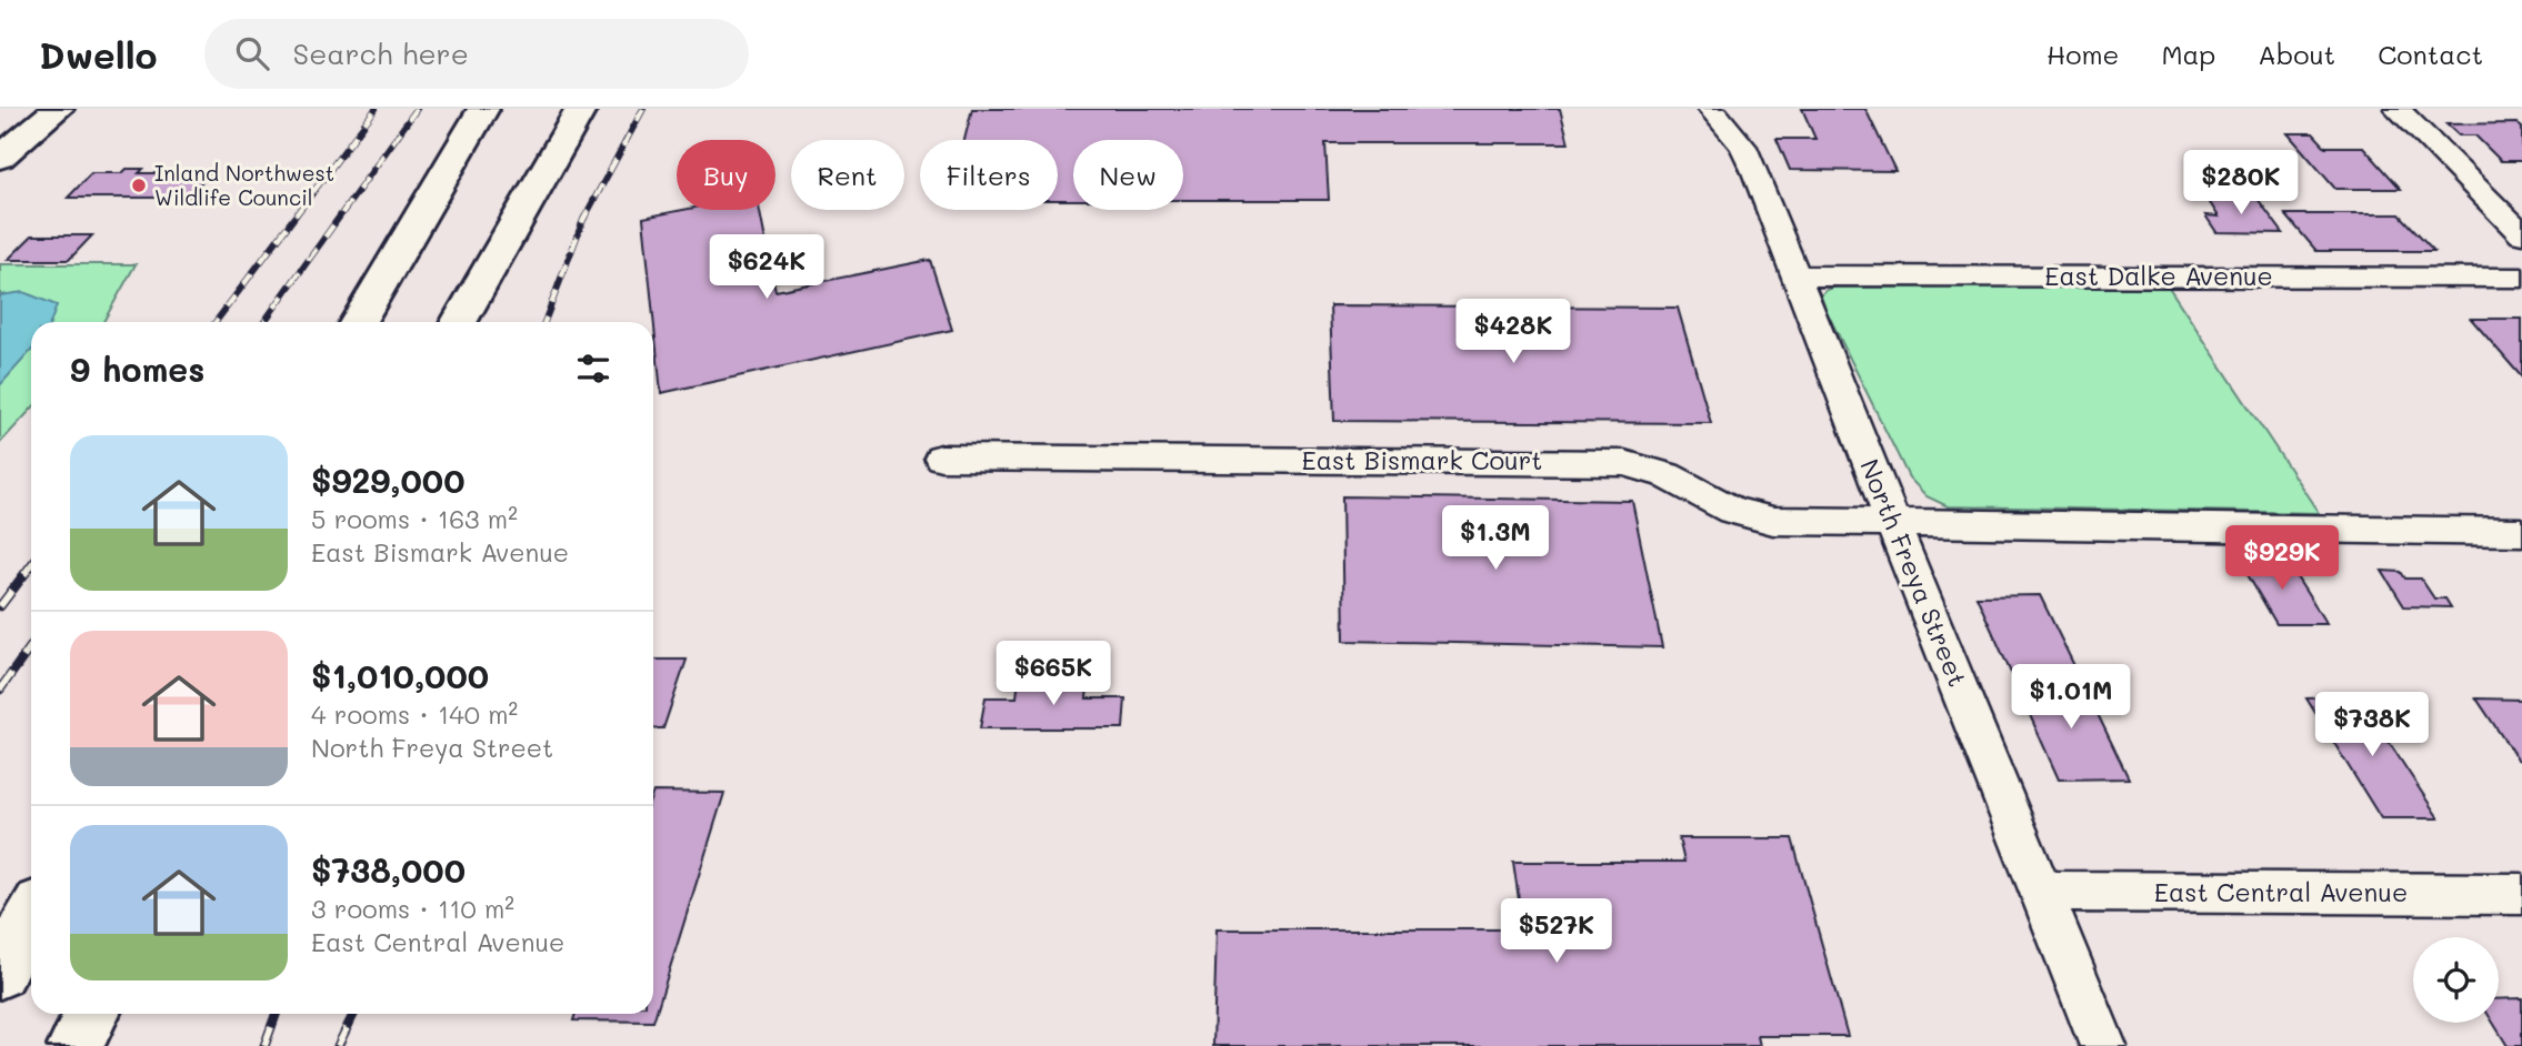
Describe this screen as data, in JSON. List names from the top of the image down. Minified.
{"streets":{"street":["East Dalke Avenue","East Bismark Court","North Freya Street","East Central Avenue"]},"crossings":[["East Dalke Avenue","North Freya Street"],["East Bismark Court","North Freya Street"],["North Freya Street","East Central Avenue"]],"places":["Inland Northwest Wildlife Council"],"page":{"header":"Dwello","search":"Search here","nav":["Home","Map","About","Contact"],"chip":["Buy","Rent","Filters","New"],"price":["$280K","$624K","$428K","$1.3M","$929K","$665K","$1.01M","$738K","$527K"],"heading":"9 homes","list":[{"name":"$929,000","note":"5 rooms · 163 m² · East Bismark Avenue"},{"name":"$1,010,000","note":"4 rooms · 140 m² · North Freya Street"},{"name":"$738,000","note":"3 rooms · 110 m² · East Central Avenue"}]}}
